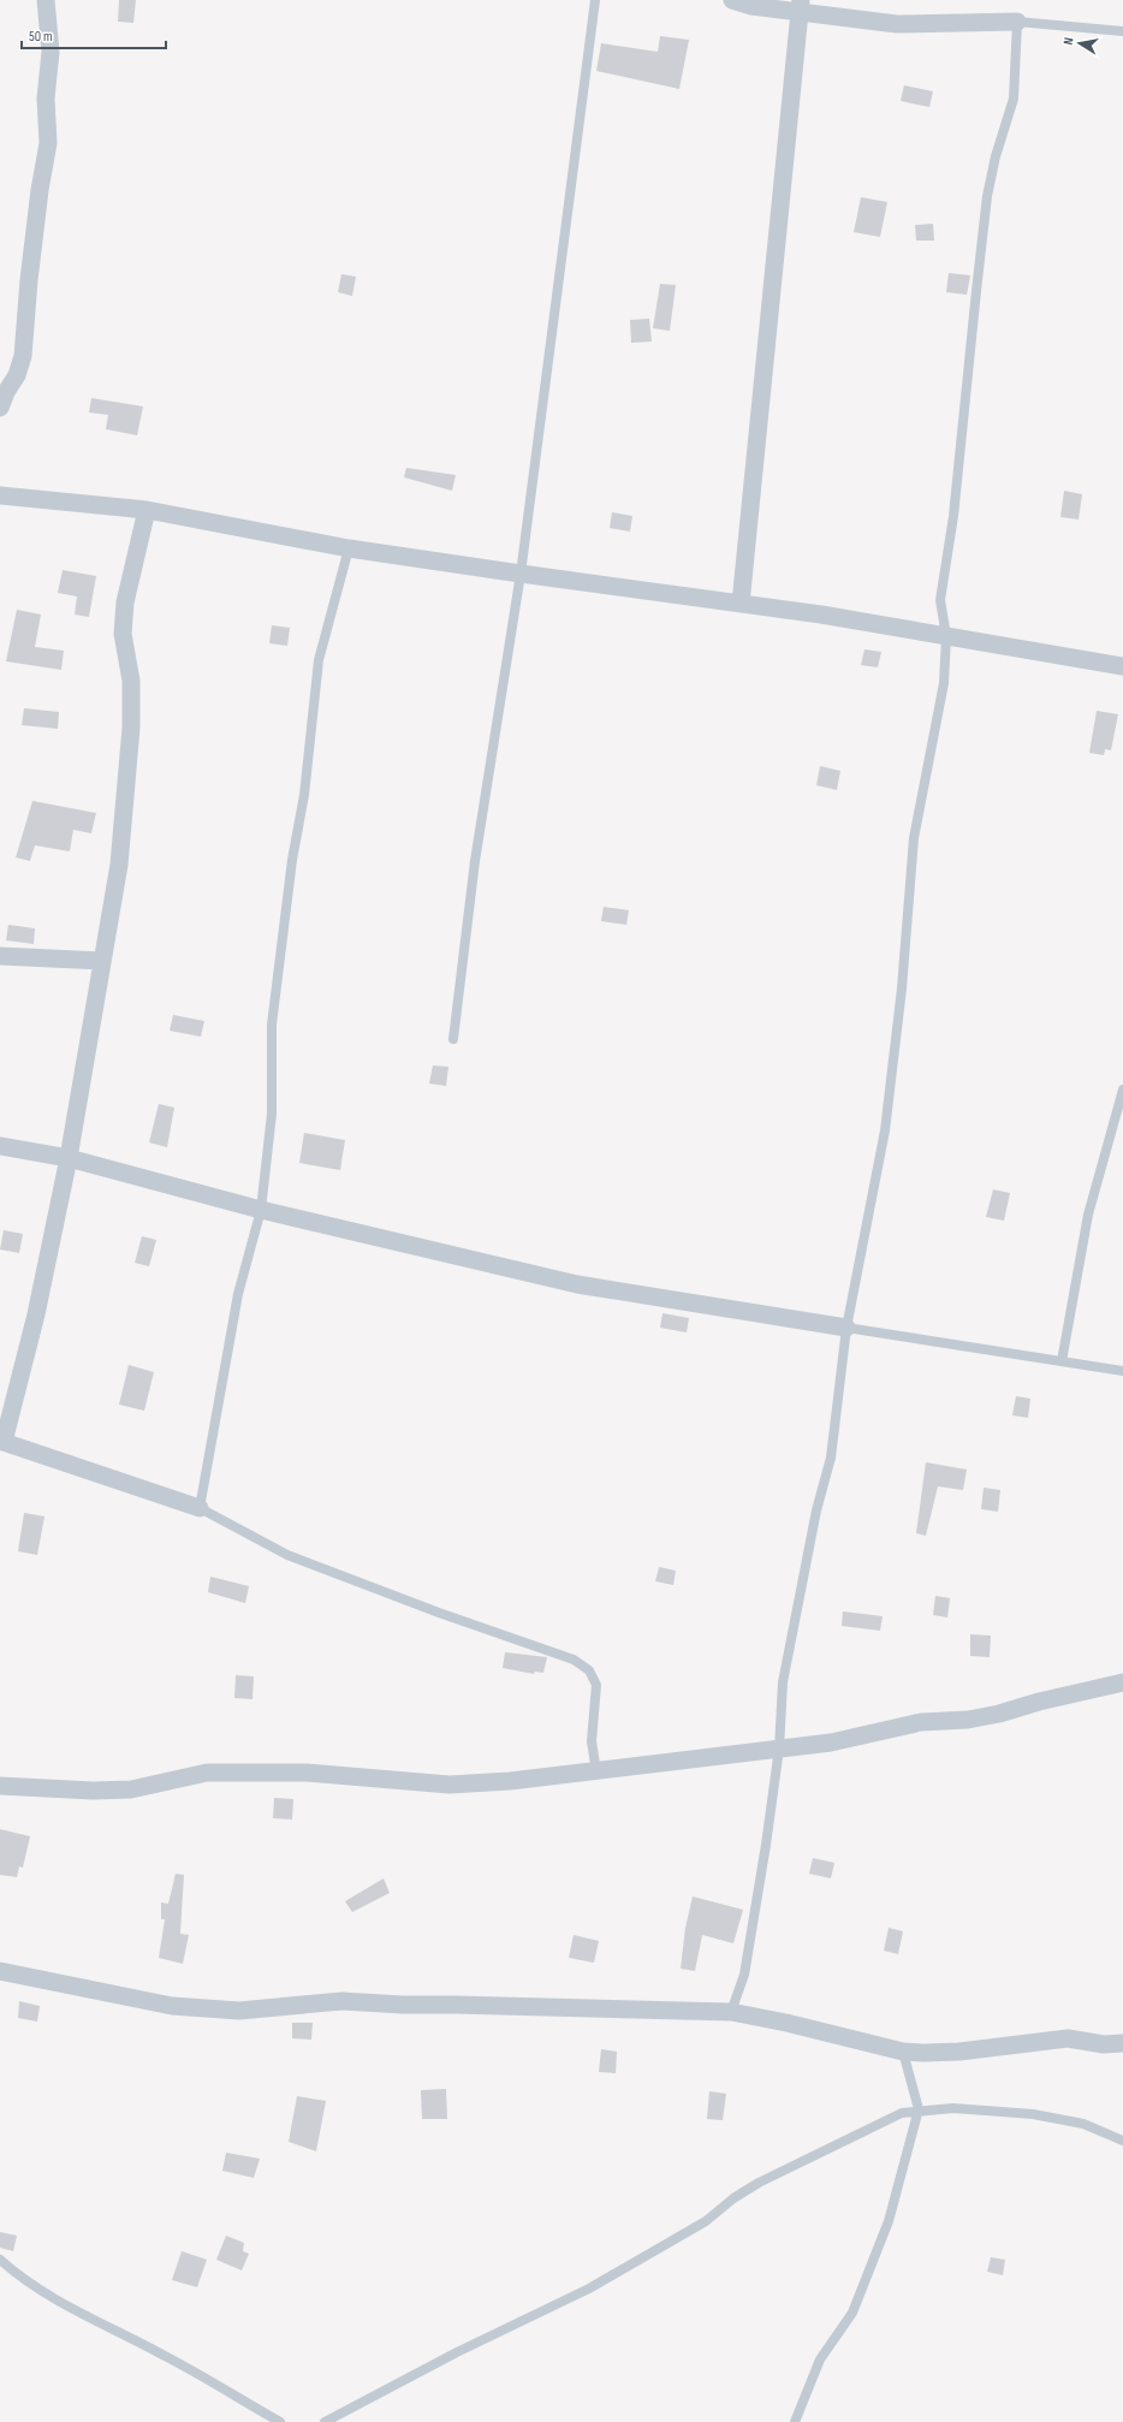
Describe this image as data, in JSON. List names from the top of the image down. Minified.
{"scale_bar":"50 m","north":"left"}
